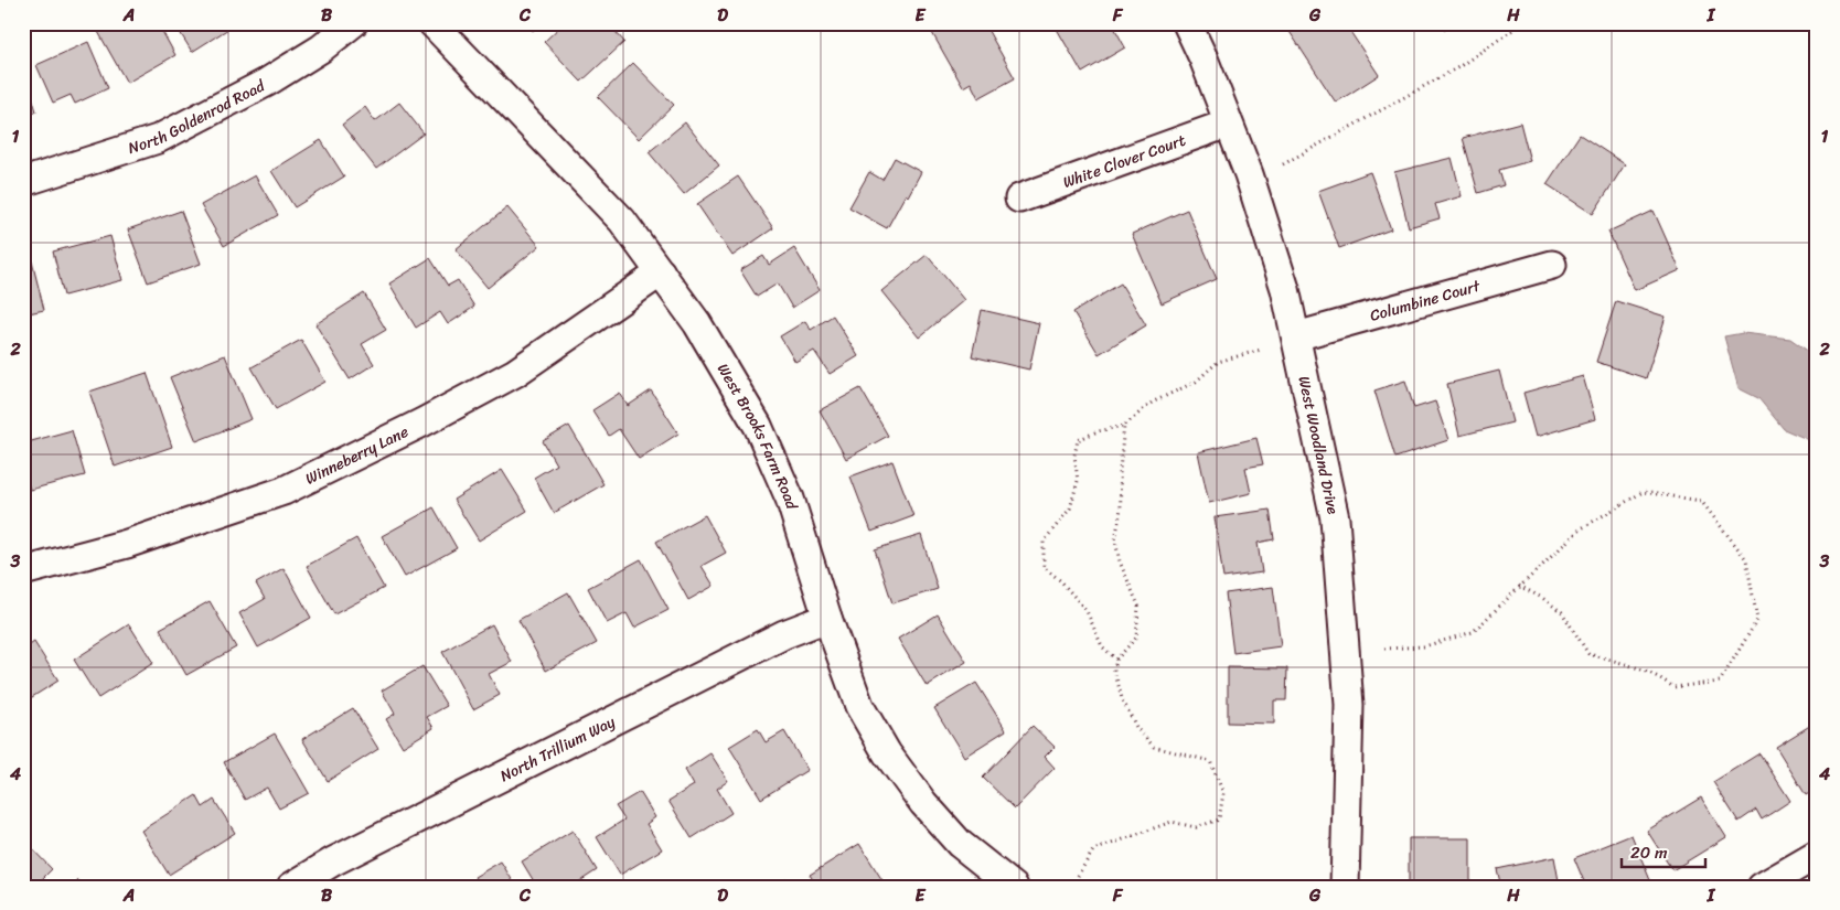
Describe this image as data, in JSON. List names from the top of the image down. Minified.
{"streets":{"street":["North Goldenrod Road","White Clover Court","Columbine Court","West Brooks Farm Road","West Woodland Drive","Winneberry Lane","North Trillium Way"]},"crossings":[["White Clover Court","West Woodland Drive"],["Columbine Court","West Woodland Drive"],["West Brooks Farm Road","Winneberry Lane"],["West Brooks Farm Road","North Trillium Way"]],"scale_bar":"20 m","grid":{"columns":["A","B","C","D","E","F","G","H","I"],"rows":["1","2","3","4"]}}
